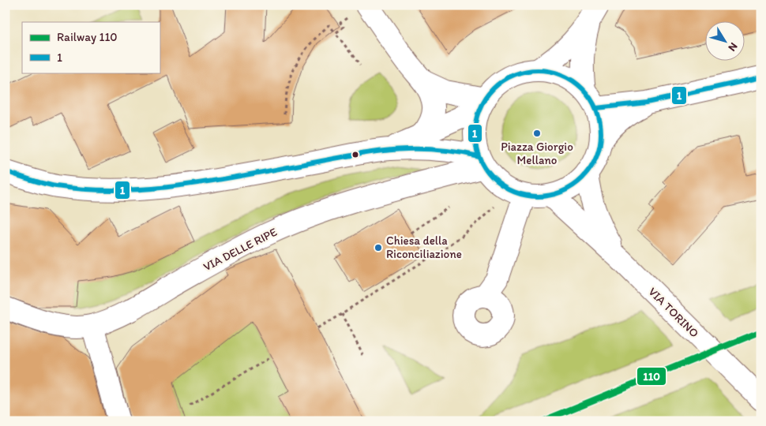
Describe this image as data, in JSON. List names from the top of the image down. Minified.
{"streets":{"main road":["VIA DELLE RIPE","VIA TORINO"]},"crossings":[["VIA DELLE RIPE","VIA TORINO"]],"places":["Piazza Giorgio Mellano","Chiesa della Riconciliazione"],"lines":["transit line 1","rail line 110"],"legend":["Railway 110","1"],"north":"bottom right"}
